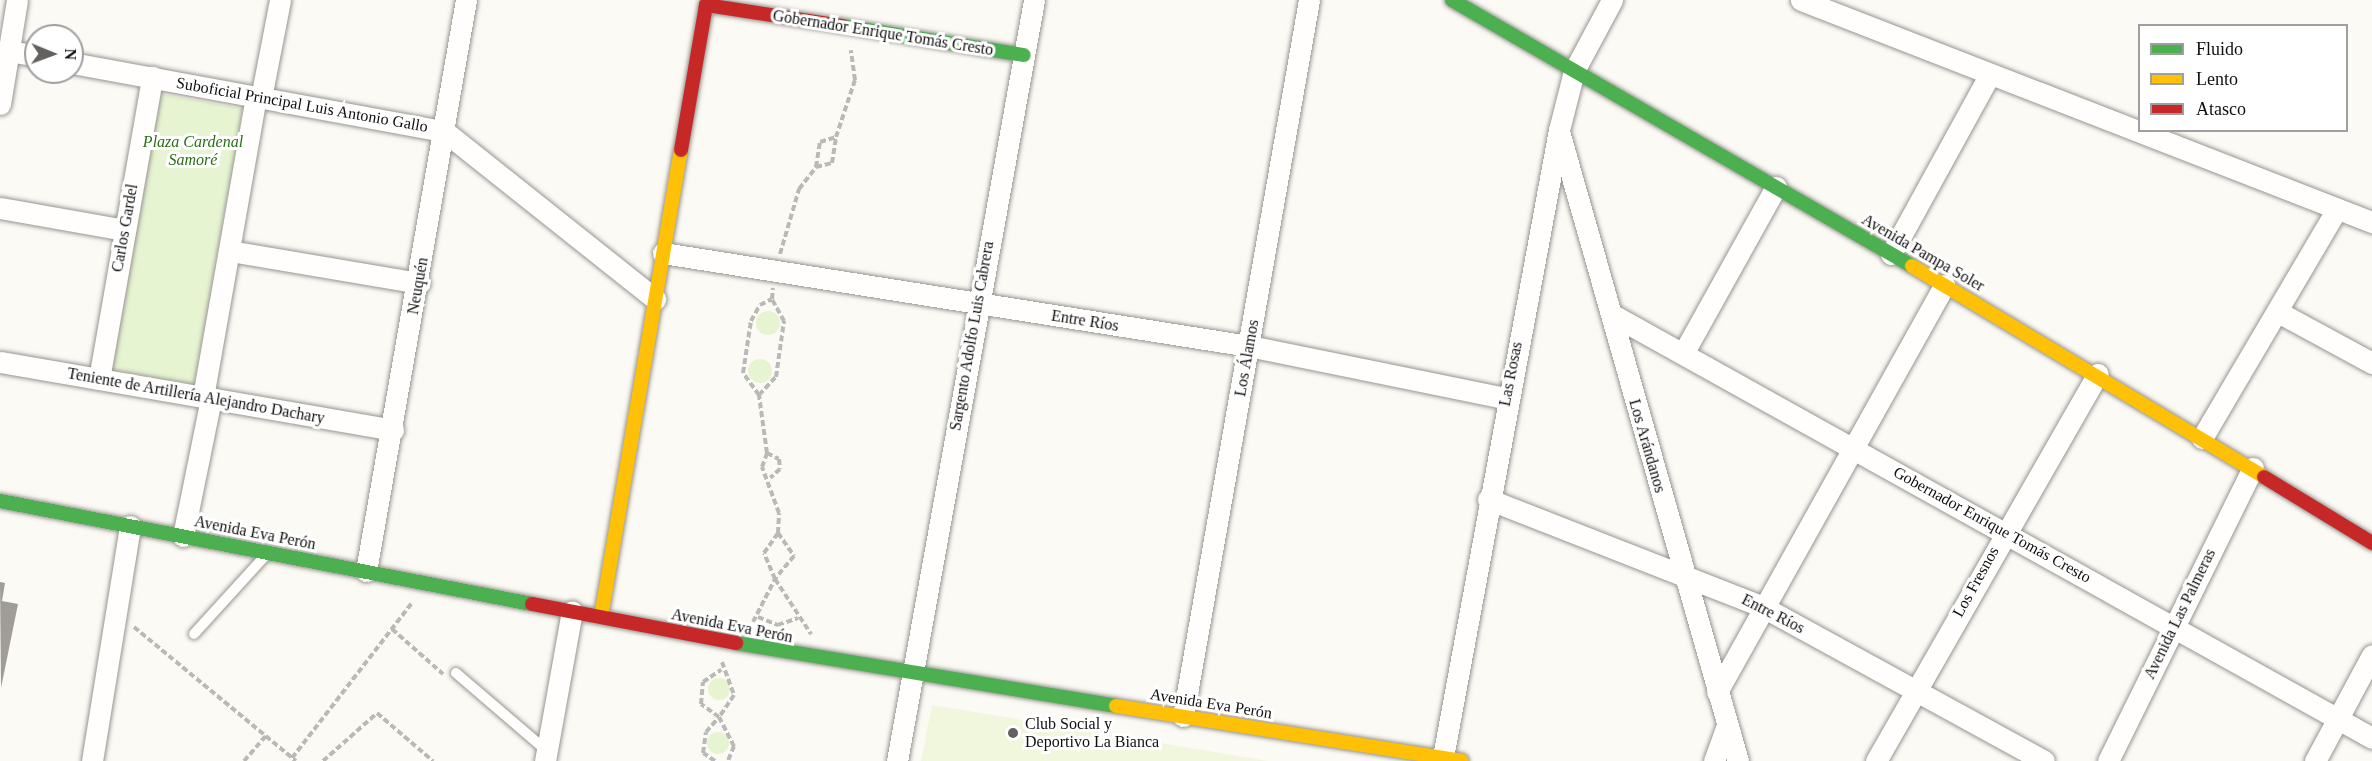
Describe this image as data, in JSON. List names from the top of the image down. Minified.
{"streets":{"street":["Gobernador Enrique Tomás Cresto","Suboficial Principal Luis Antonio Gallo","Carlos Gardel","Avenida Pampa Soler","Neuquén","Entre Ríos","Sargento Adolfo Luis Cabrera","Los Álamos","Las Rosas","Teniente de Artillería Alejandro Dachary","Los Arándanos","Avenida Eva Perón","Los Fresnos","Avenida Las Palmeras"]},"crossings":[["Gobernador Enrique Tomás Cresto","Entre Ríos"],["Gobernador Enrique Tomás Cresto","Sargento Adolfo Luis Cabrera"],["Gobernador Enrique Tomás Cresto","Los Arándanos"],["Gobernador Enrique Tomás Cresto","Los Fresnos"],["Gobernador Enrique Tomás Cresto","Avenida Las Palmeras"],["Suboficial Principal Luis Antonio Gallo","Carlos Gardel"],["Suboficial Principal Luis Antonio Gallo","Neuquén"],["Carlos Gardel","Teniente de Artillería Alejandro Dachary"],["Avenida Pampa Soler","Las Rosas"],["Avenida Pampa Soler","Los Fresnos"],["Avenida Pampa Soler","Avenida Las Palmeras"],["Neuquén","Teniente de Artillería Alejandro Dachary"],["Neuquén","Avenida Eva Perón"],["Entre Ríos","Sargento Adolfo Luis Cabrera"],["Entre Ríos","Los Álamos"],["Entre Ríos","Las Rosas"],["Entre Ríos","Los Arándanos"],["Entre Ríos","Los Fresnos"],["Sargento Adolfo Luis Cabrera","Avenida Eva Perón"],["Los Álamos","Avenida Eva Perón"],["Las Rosas","Los Arándanos"],["Las Rosas","Avenida Eva Perón"]],"parks":["Plaza Cardenal Samoré"],"places":["Club Social y Deportivo La Bianca"],"legend":["Fluido","Lento","Atasco"],"north":"right"}
